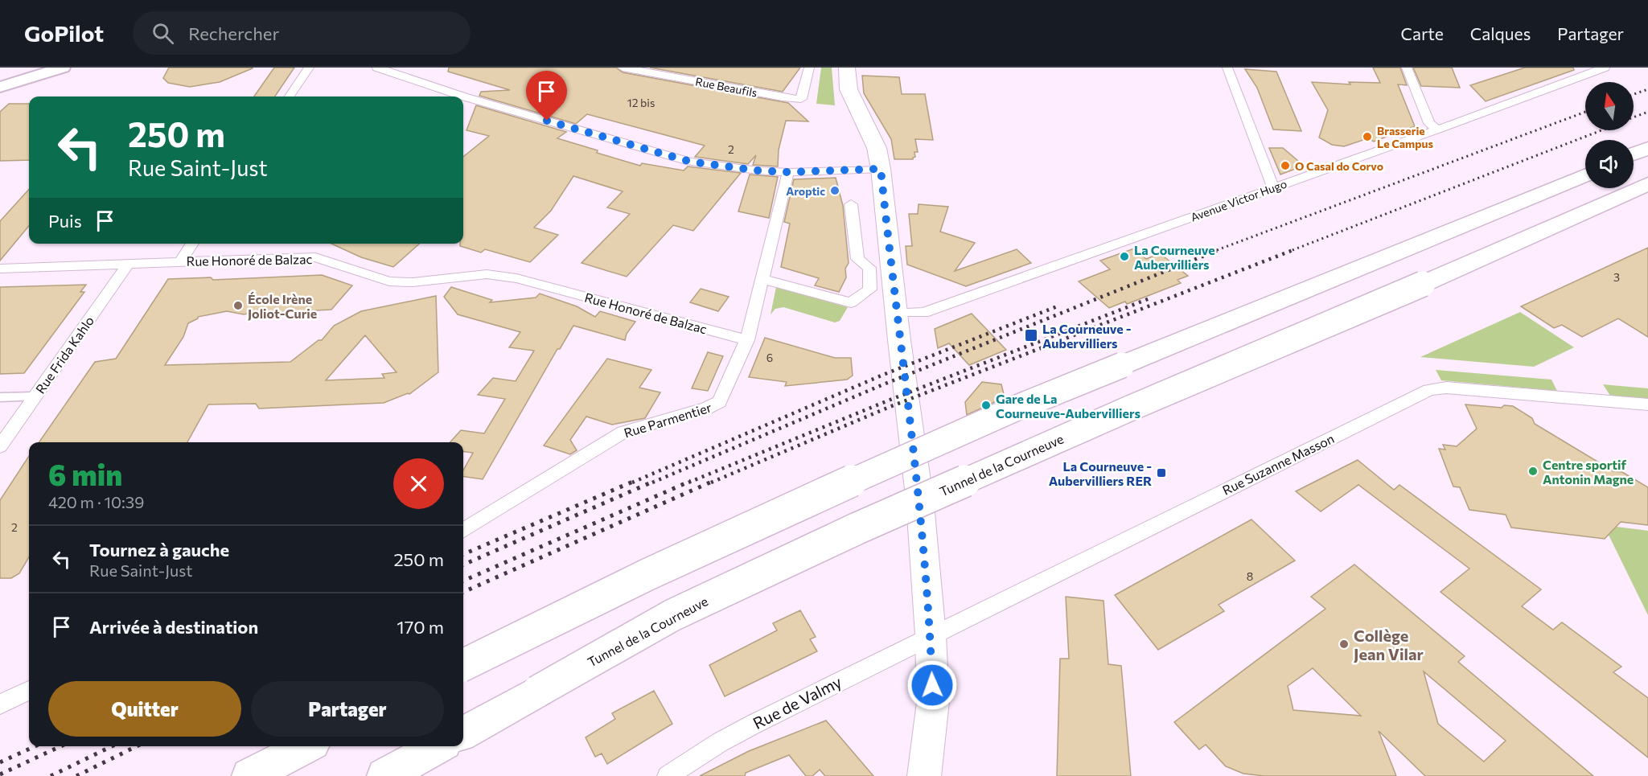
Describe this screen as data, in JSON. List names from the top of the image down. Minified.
{"streets":{"highway":["Tunnel de la Courneuve"],"street":["Rue Beaufils","Avenue Victor Hugo","Rue Honoré de Balzac","Rue Frida Kahlo","Rue Parmentier","Rue Suzanne Masson","Rue de Valmy"]},"crossings":[["Rue Honoré de Balzac","Rue Frida Kahlo"],["Rue Honoré de Balzac","Rue Parmentier"],["Rue Suzanne Masson","Rue de Valmy"]],"places":{"other":["Brasserie Le Campus","O Casal do Corvo","Aroptic","La Courneuve Aubervilliers","École Irène Joliot-Curie","Gare de La Courneuve-Aubervilliers","Centre sportif Antonin Magne","Collège Jean Vilar"],"transit":["La Courneuve - Aubervilliers","La Courneuve - Aubervilliers RER"]},"house_numbers":["12 bis","2","3","6","2","8"],"north":"top","page":{"header":"GoPilot","search":"Rechercher","nav":["Carte","Calques","Partager"],"turn":["250 m","Rue Saint-Just"],"then":"Puis","heading":["6 min","420 m · 10:39"],"list":[{"name":"Tournez à gauche","note":"Rue Saint-Just","value":"250 m"},{"name":"Arrivée à destination","value":"170 m"}],"buttons":["Quitter","Partager"]}}
